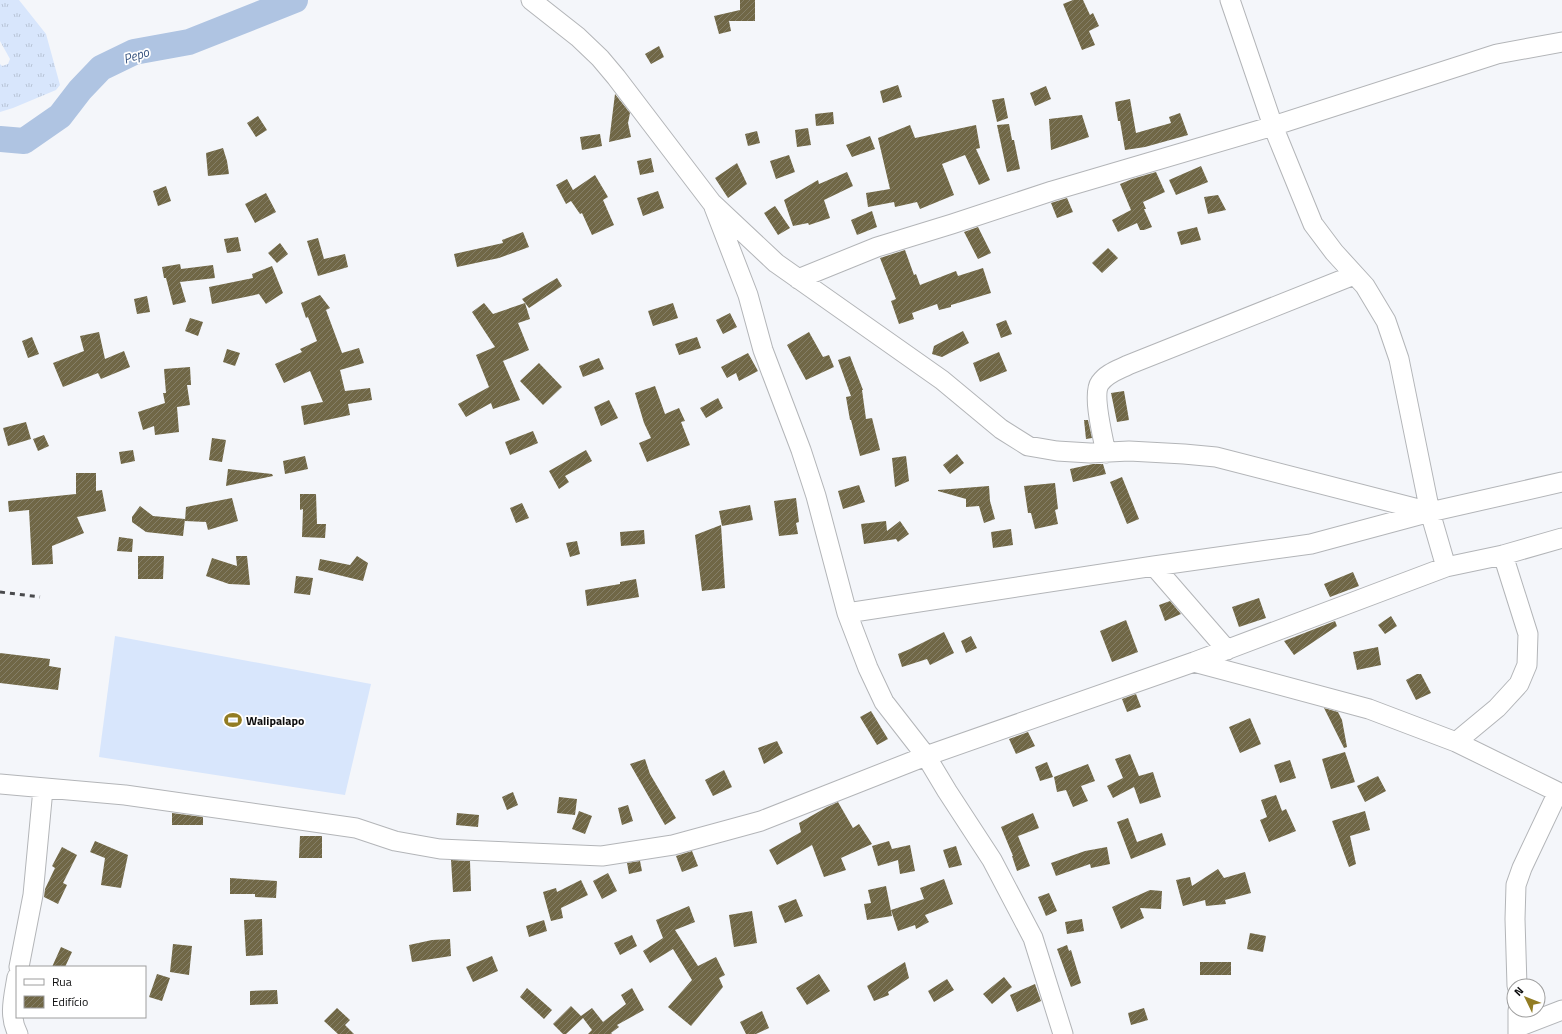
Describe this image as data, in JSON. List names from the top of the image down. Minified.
{"water":["Pepo"],"places":{"sports":["Walipalapo"]},"legend":["Rua","Edifício"],"north":"top left"}
